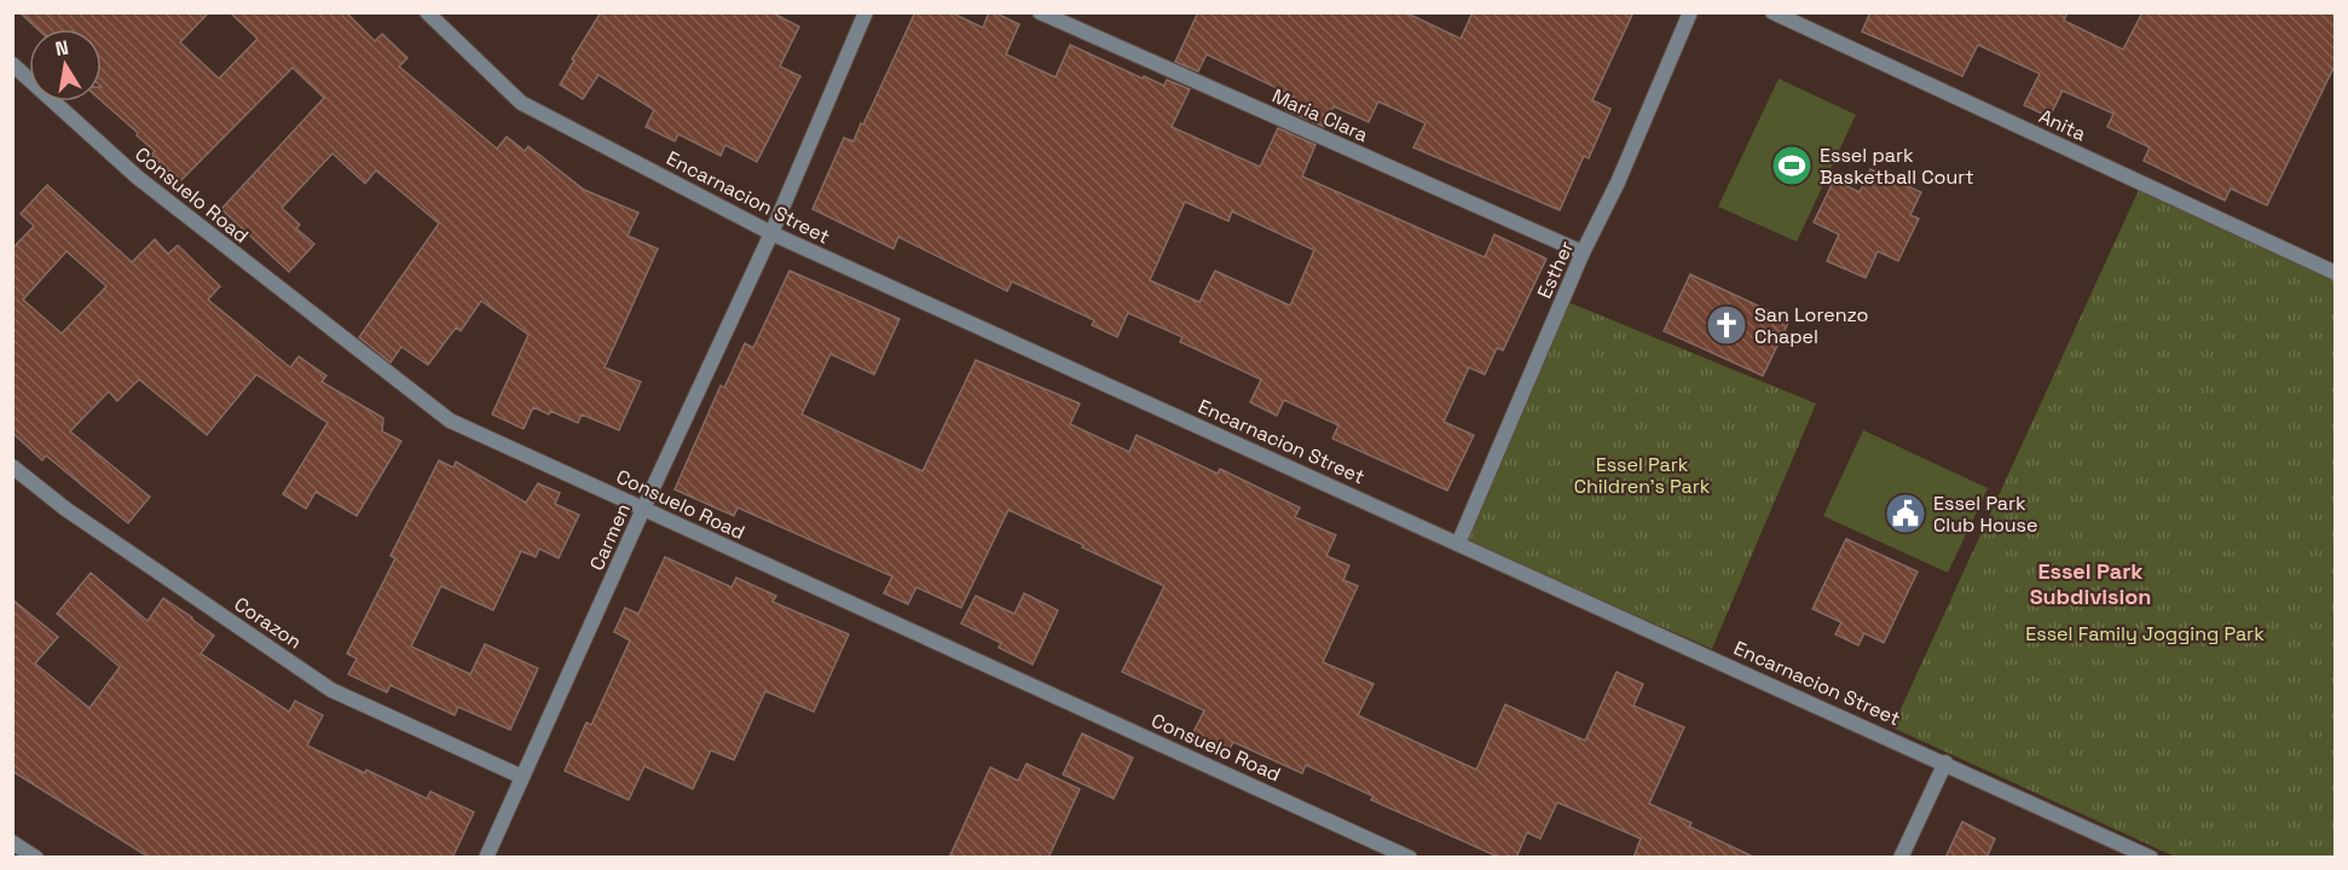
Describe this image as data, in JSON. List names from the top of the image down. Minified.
{"streets":{"street":["Maria Clara","Anita","Consuelo Road","Encarnacion Street","Esther","Carmen","Corazon"]},"crossings":[["Maria Clara","Esther"],["Consuelo Road","Carmen"],["Encarnacion Street","Esther"],["Encarnacion Street","Carmen"],["Carmen","Corazon"]],"districts":["Essel Park Subdivision"],"parks":["Essel Park Children's Park","Essel Family Jogging Park"],"places":{"sports":["Essel park Basketball Court"],"church":["San Lorenzo Chapel"],"public building":["Essel Park Club House"]},"north":"top"}
